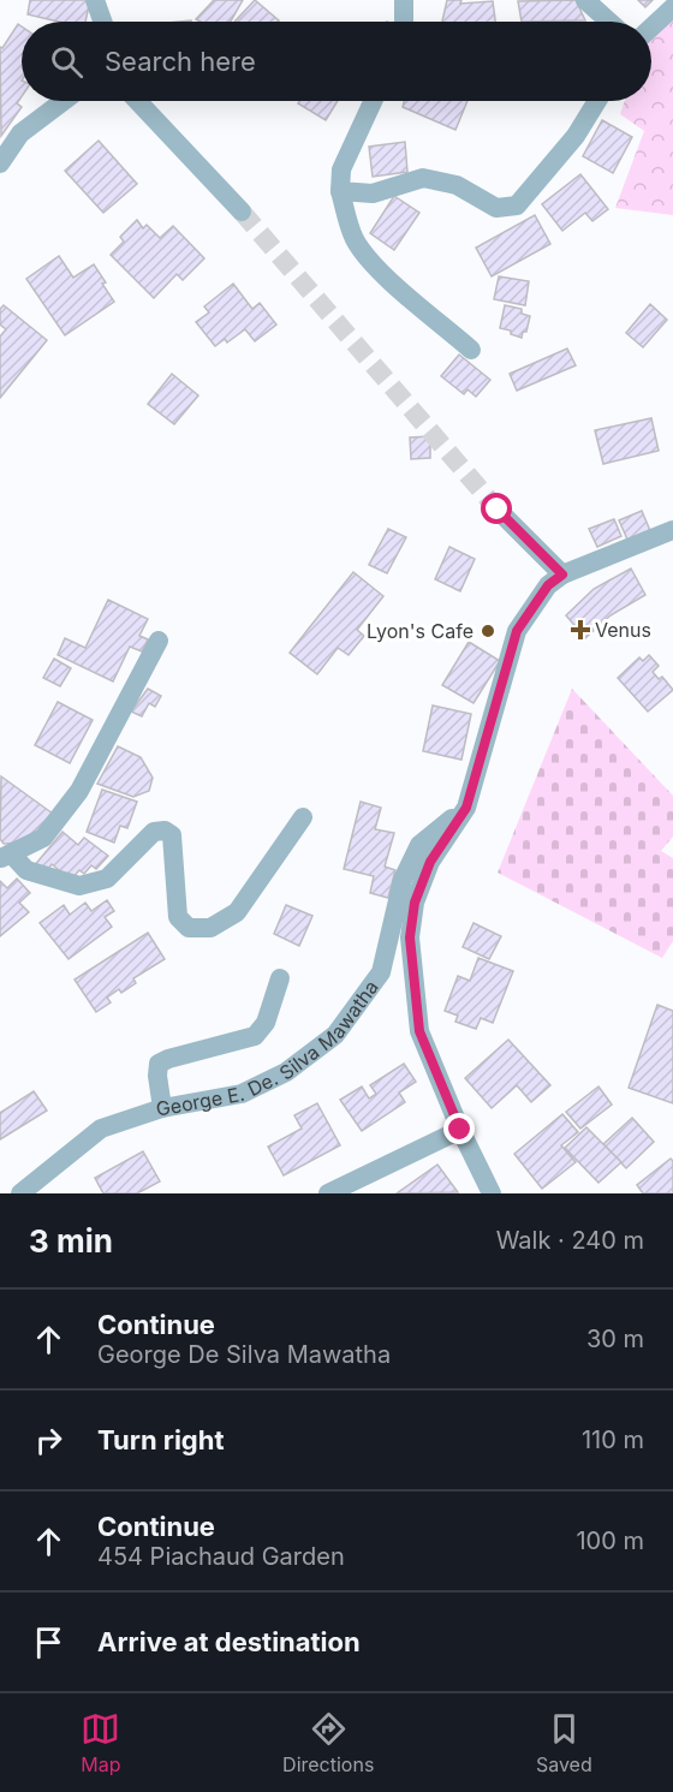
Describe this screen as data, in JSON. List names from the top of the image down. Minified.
{"streets":{"street":["George E. De. Silva Mawatha"]},"places":{"health":["Venus"],"other":["Lyon's Cafe"]},"page":{"search":"Search here","heading":["3 min","Walk · 240 m"],"list":[["Continue","George De Silva Mawatha","30 m"],["Turn right","110 m"],["Continue","454 Piachaud Garden","100 m"],"Arrive at destination"],"nav":["Map","Directions","Saved"]}}
